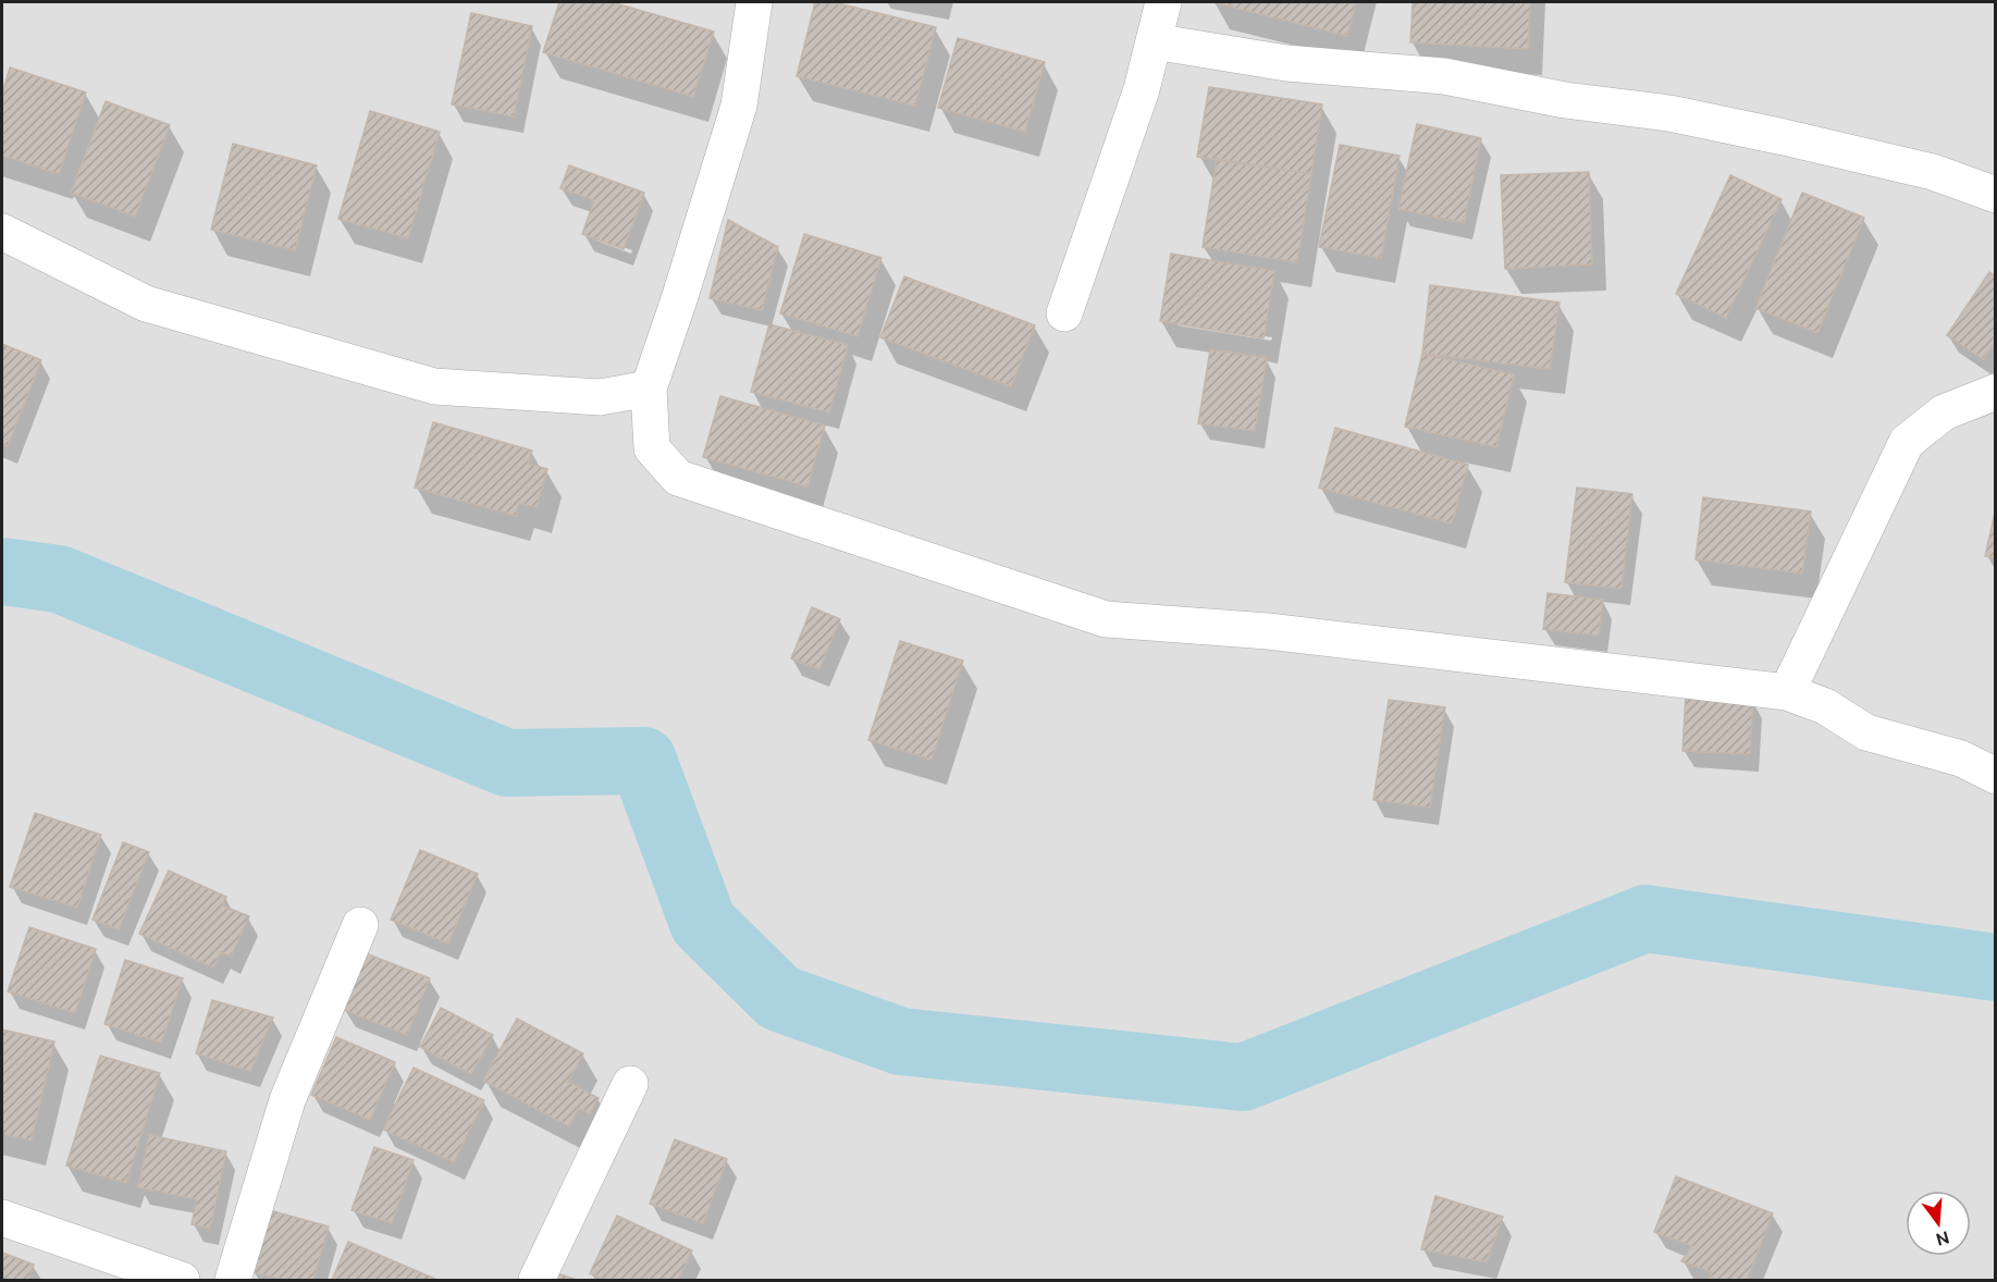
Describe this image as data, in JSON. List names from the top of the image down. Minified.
{"north":"bottom"}
